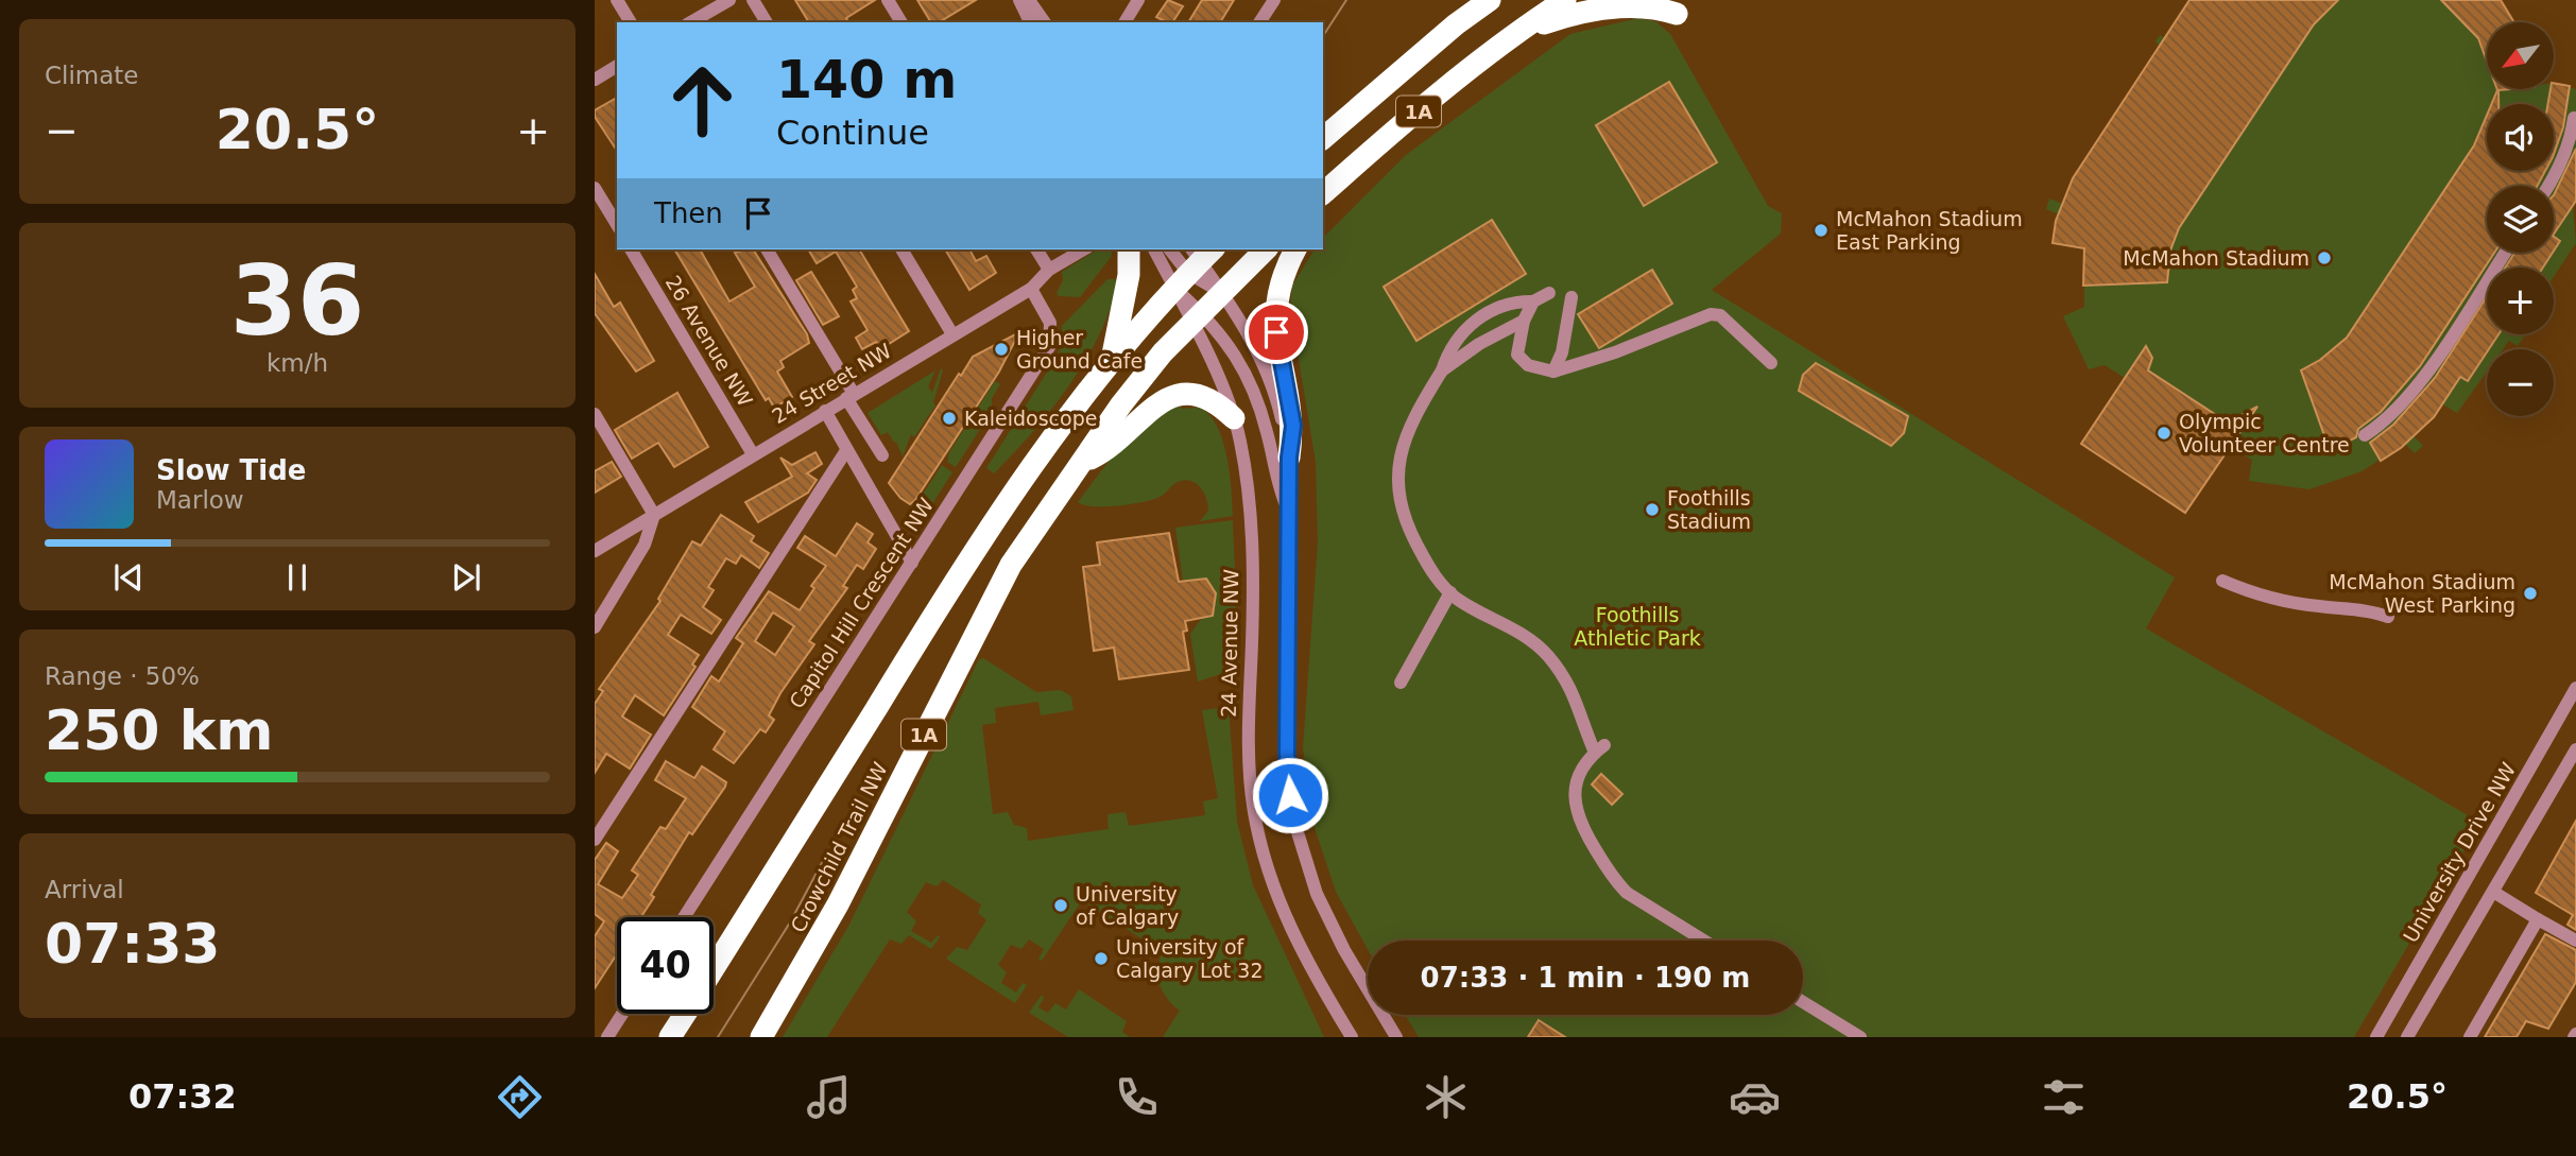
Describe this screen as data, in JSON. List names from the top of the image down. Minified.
{"streets":{"highway":["1A","Crowchild Trail NW"],"street":["26 Avenue NW","24 Street NW","Capitol Hill Crescent NW","24 Avenue NW","University Drive NW"]},"crossings":[["26 Avenue NW","24 Street NW"],["24 Street NW","Capitol Hill Crescent NW"],["24 Avenue NW","Crowchild Trail NW"]],"parks":["Foothills Athletic Park"],"places":["McMahon Stadium East Parking","McMahon Stadium","Higher Ground Cafe","Kaleidoscope","Olympic Volunteer Centre","Foothills Stadium","McMahon Stadium West Parking","University of Calgary","University of Calgary Lot 32"],"north":"bottom left","page":{"tile":["Climate",["36","km/h"],["Range · 50%","250 km"],["Arrival","07:33"]],"map_buttons":["+","−"],"turn":["140 m","Continue"],"heat":["−","20.5°","+"],"then":"Then","song":["Slow Tide","Marlow"],"limit":"40","trip":"07:33 · 1 min · 190 m","tabs":["07:32","20.5°"]}}
